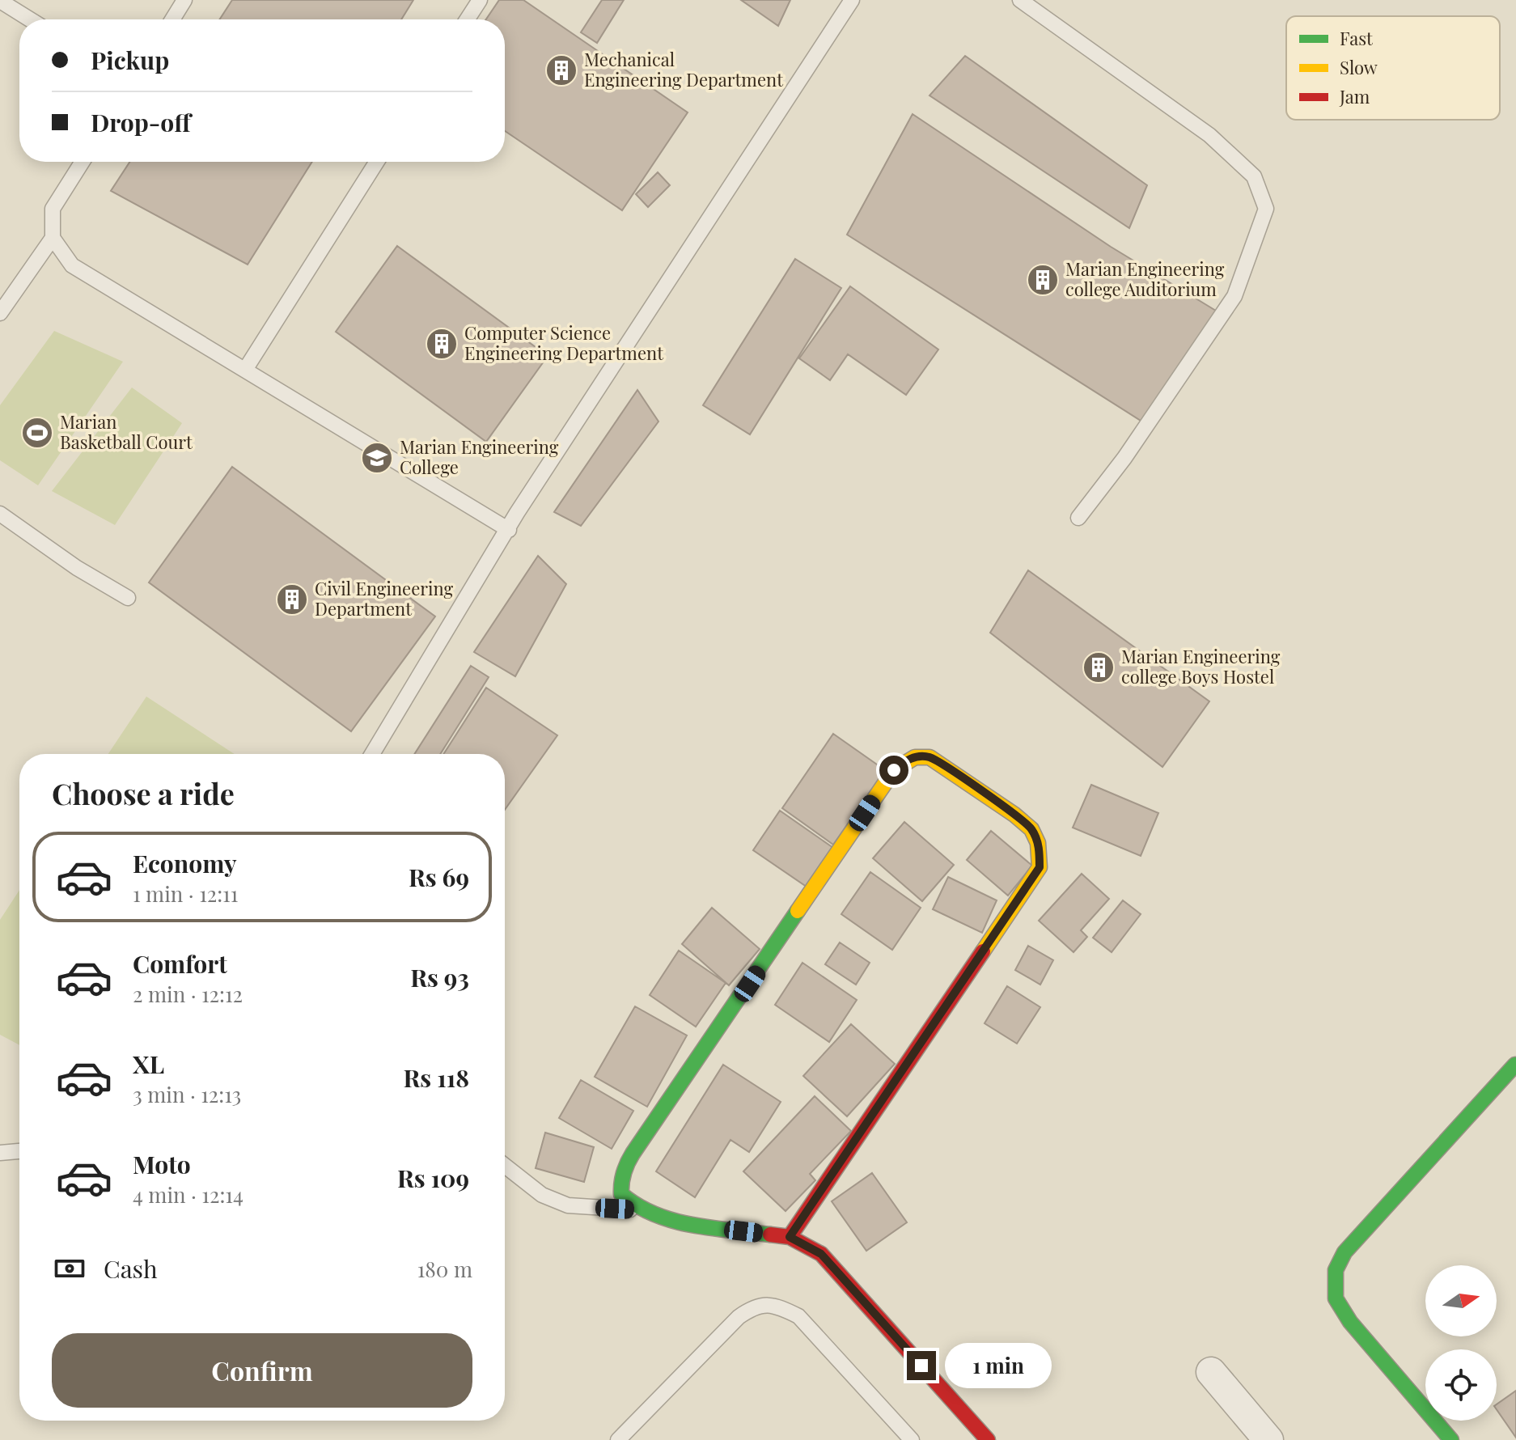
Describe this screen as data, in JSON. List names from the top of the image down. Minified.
{"places":{"building":["Mechanical Engineering Department","Marian Engineering college Auditorium","Computer Science Engineering Department","Civil Engineering Department","Marian Engineering college Boys Hostel"],"sports":["Marian Basketball Court"],"school or university":["Marian Engineering College"]},"legend":["Fast","Slow","Jam"],"north":"right","page":{"banner":["Pickup","Drop-off"],"heading":"Choose a ride","list":[{"name":"Economy","note":"1 min · 12:11","value":"Rs 69"},{"name":"Comfort","note":"2 min · 12:12","value":"Rs 93"},{"name":"XL","note":"3 min · 12:13","value":"Rs 118"},{"name":"Moto","note":"4 min · 12:14","value":"Rs 109"}],"pay":["Cash","180 m"],"buttons":"Confirm","bubble":"1 min"}}
